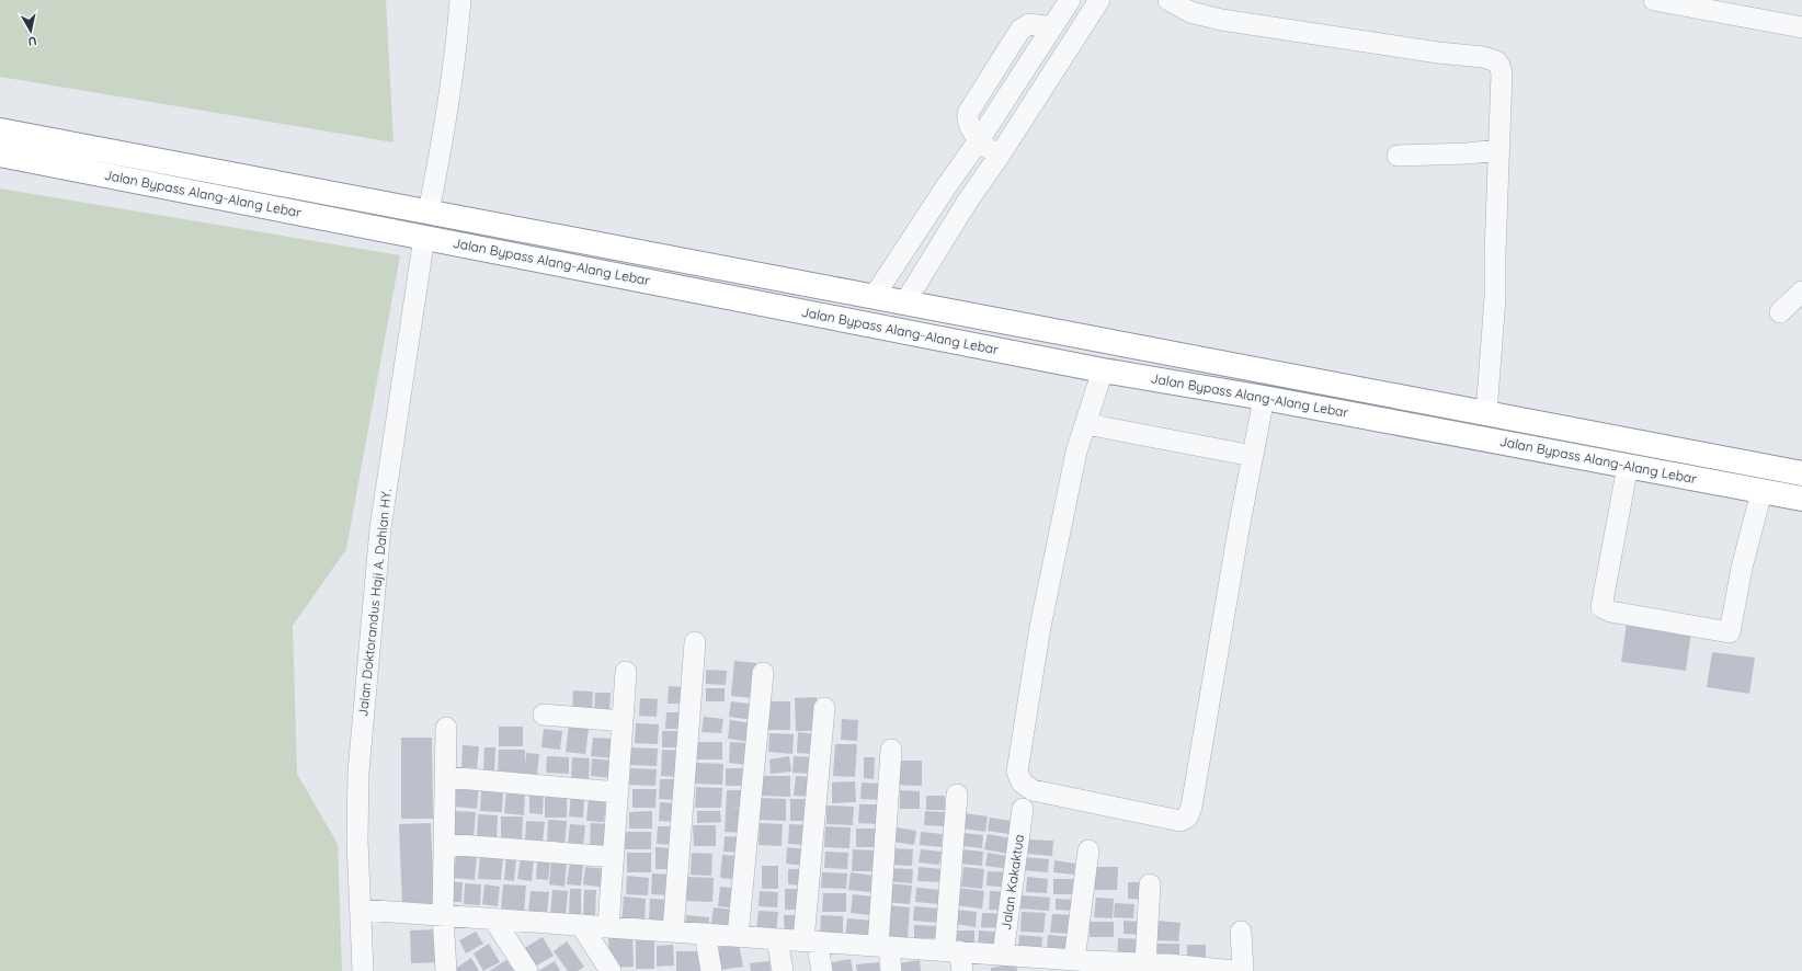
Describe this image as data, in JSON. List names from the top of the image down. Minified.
{"streets":{"highway":["Jalan Bypass Alang-Alang Lebar"],"street":["Jalan Doktorandus Haji A. Dahlan HY.","Jalan Kakaktua"]},"crossings":[["Jalan Bypass Alang-Alang Lebar","Jalan Doktorandus Haji A. Dahlan HY."]],"north":"bottom"}
